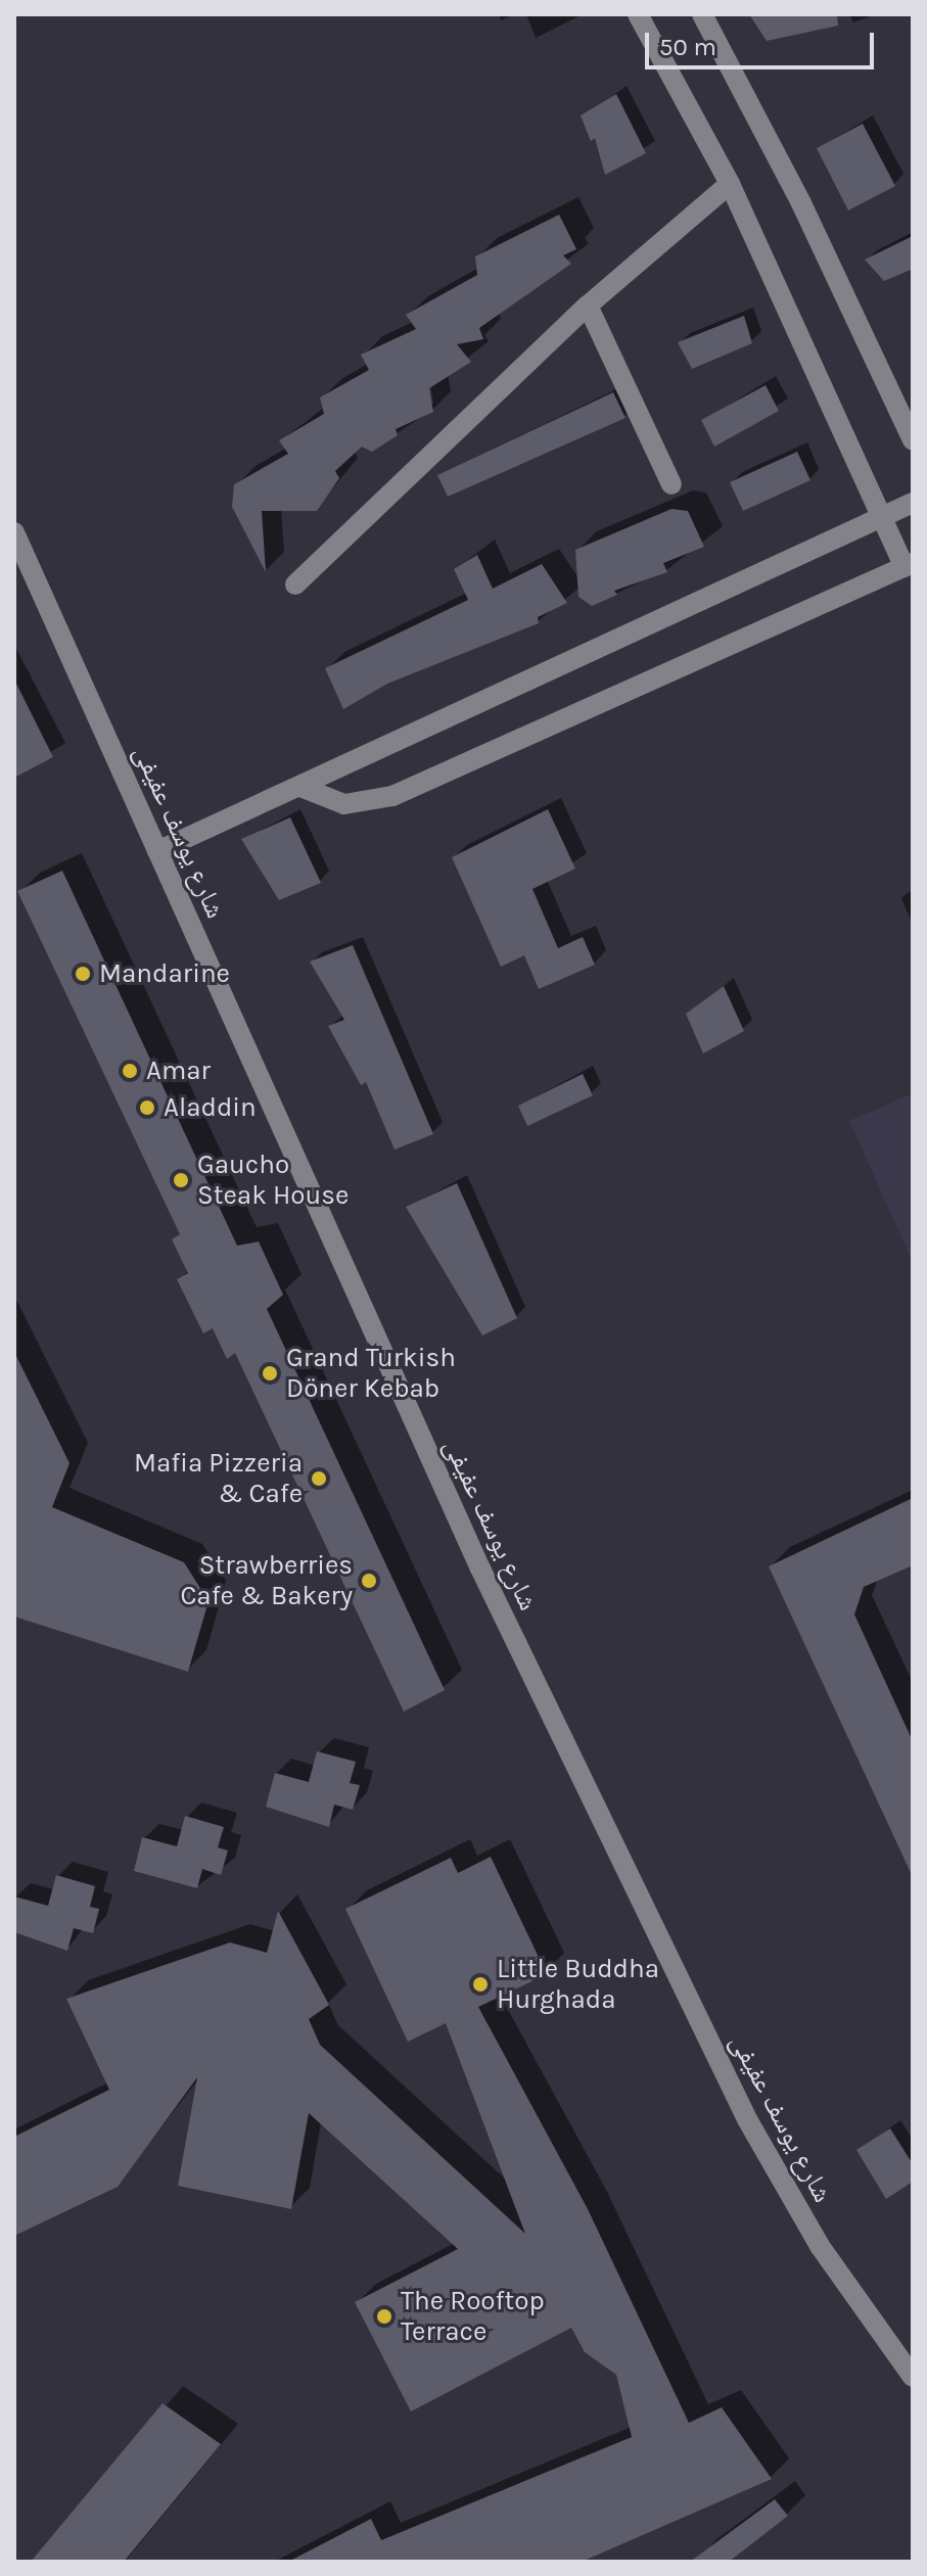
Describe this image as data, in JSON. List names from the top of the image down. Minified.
{"streets":{"street":["شارع يوسف عفيفى"]},"places":["Mandarine","Amar","Aladdin","Gaucho Steak House","Grand Turkish Döner Kebab","Mafia Pizzeria & Cafe","Strawberries Cafe & Bakery","Little Buddha Hurghada","The Rooftop Terrace"],"scale_bar":"50 m"}
